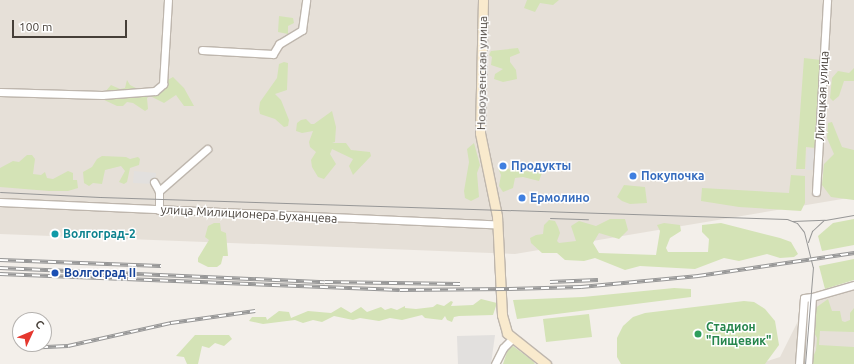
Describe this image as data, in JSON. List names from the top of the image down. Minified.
{"streets":{"street":["Новоузенская улица","Липецкая улица","улица Милиционера Буханцева"]},"crossings":[["Новоузенская улица","улица Милиционера Буханцева"]],"places":["Продукты","Покупочка","Ермолино","Волгоград-2","Волгоград II","Стадион \"Пищевик\""],"scale_bar":"100 m","north":"top right"}
